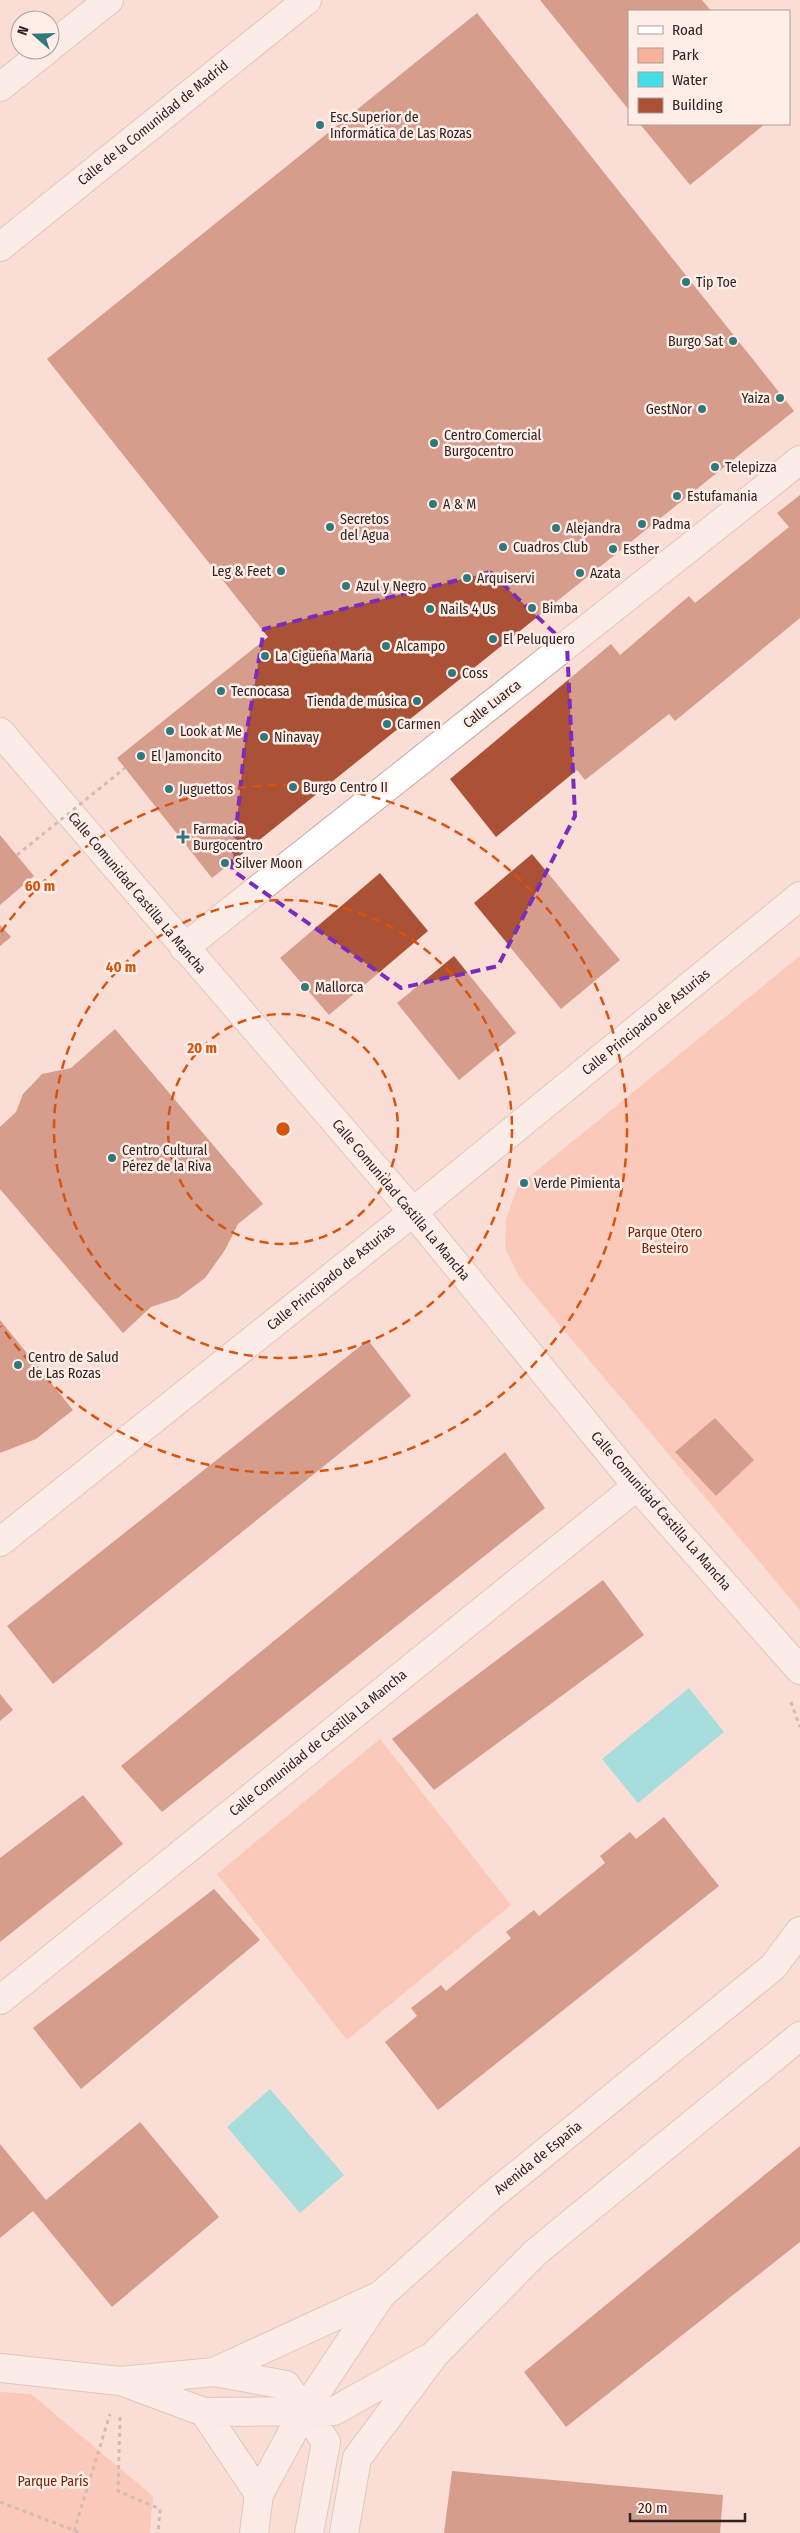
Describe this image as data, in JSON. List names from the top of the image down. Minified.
{"streets":{"main road":["Calle de la Comunidad de Madrid","Calle Luarca","Calle Comunidad Castilla La Mancha","Calle Principado de Asturias","Calle Comunidad de Castilla La Mancha","Avenida de España"]},"crossings":[["Calle Luarca","Calle Comunidad Castilla La Mancha"],["Calle Comunidad Castilla La Mancha","Calle Principado de Asturias"],["Calle Comunidad Castilla La Mancha","Calle Comunidad de Castilla La Mancha"]],"parks":["Parque Otero Besteiro","Parque París"],"places":{"other":["Esc.Superior de Informática de Las Rozas","Tip Toe","Burgo Sat","Yaiza","GestNor","Centro Comercial Burgocentro","Telepizza","Estufamania","A & M","Padma","Secretos del Agua","Alejandra","Cuadros Club","Esther","Leg & Feet","Azata","Arquiservi","Azul y Negro","Bimba","Nails 4 Us","El Peluquero","Alcampo","La Cigüeña María","Coss","Tecnocasa","Tienda de música","Carmen","Look at Me","Ninavay","El Jamoncito","Burgo Centro II","Juguettos","Silver Moon","Mallorca","Centro Cultural Pérez de la Riva","Verde Pimienta","Centro de Salud de Las Rozas"],"health":["Farmacia Burgocentro"]},"legend":["Road","Park","Water","Building"],"scale_bar":"20 m","north":"left","rings":["60 m","40 m","20 m"]}
